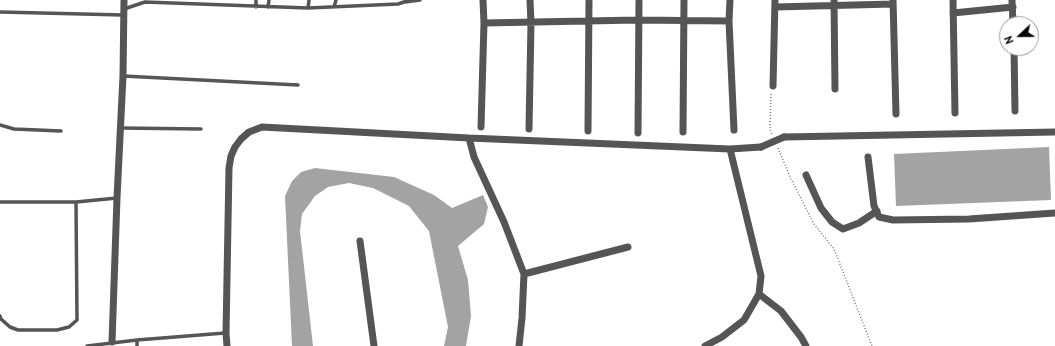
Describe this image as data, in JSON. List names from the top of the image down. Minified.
{"north":"left"}
